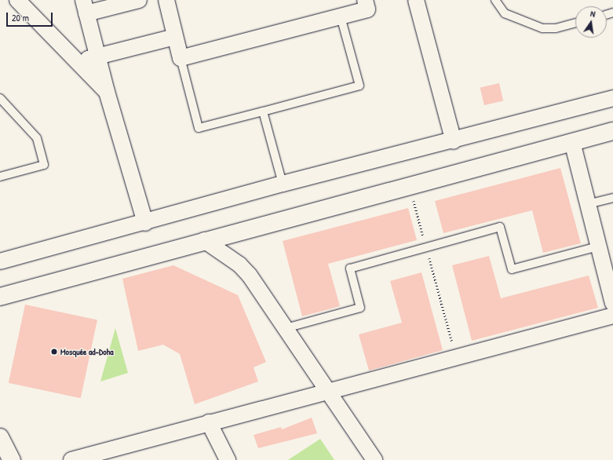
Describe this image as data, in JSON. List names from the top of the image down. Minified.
{"places":["Mosquée ad-Doha"],"scale_bar":"20 m","north":"top"}
